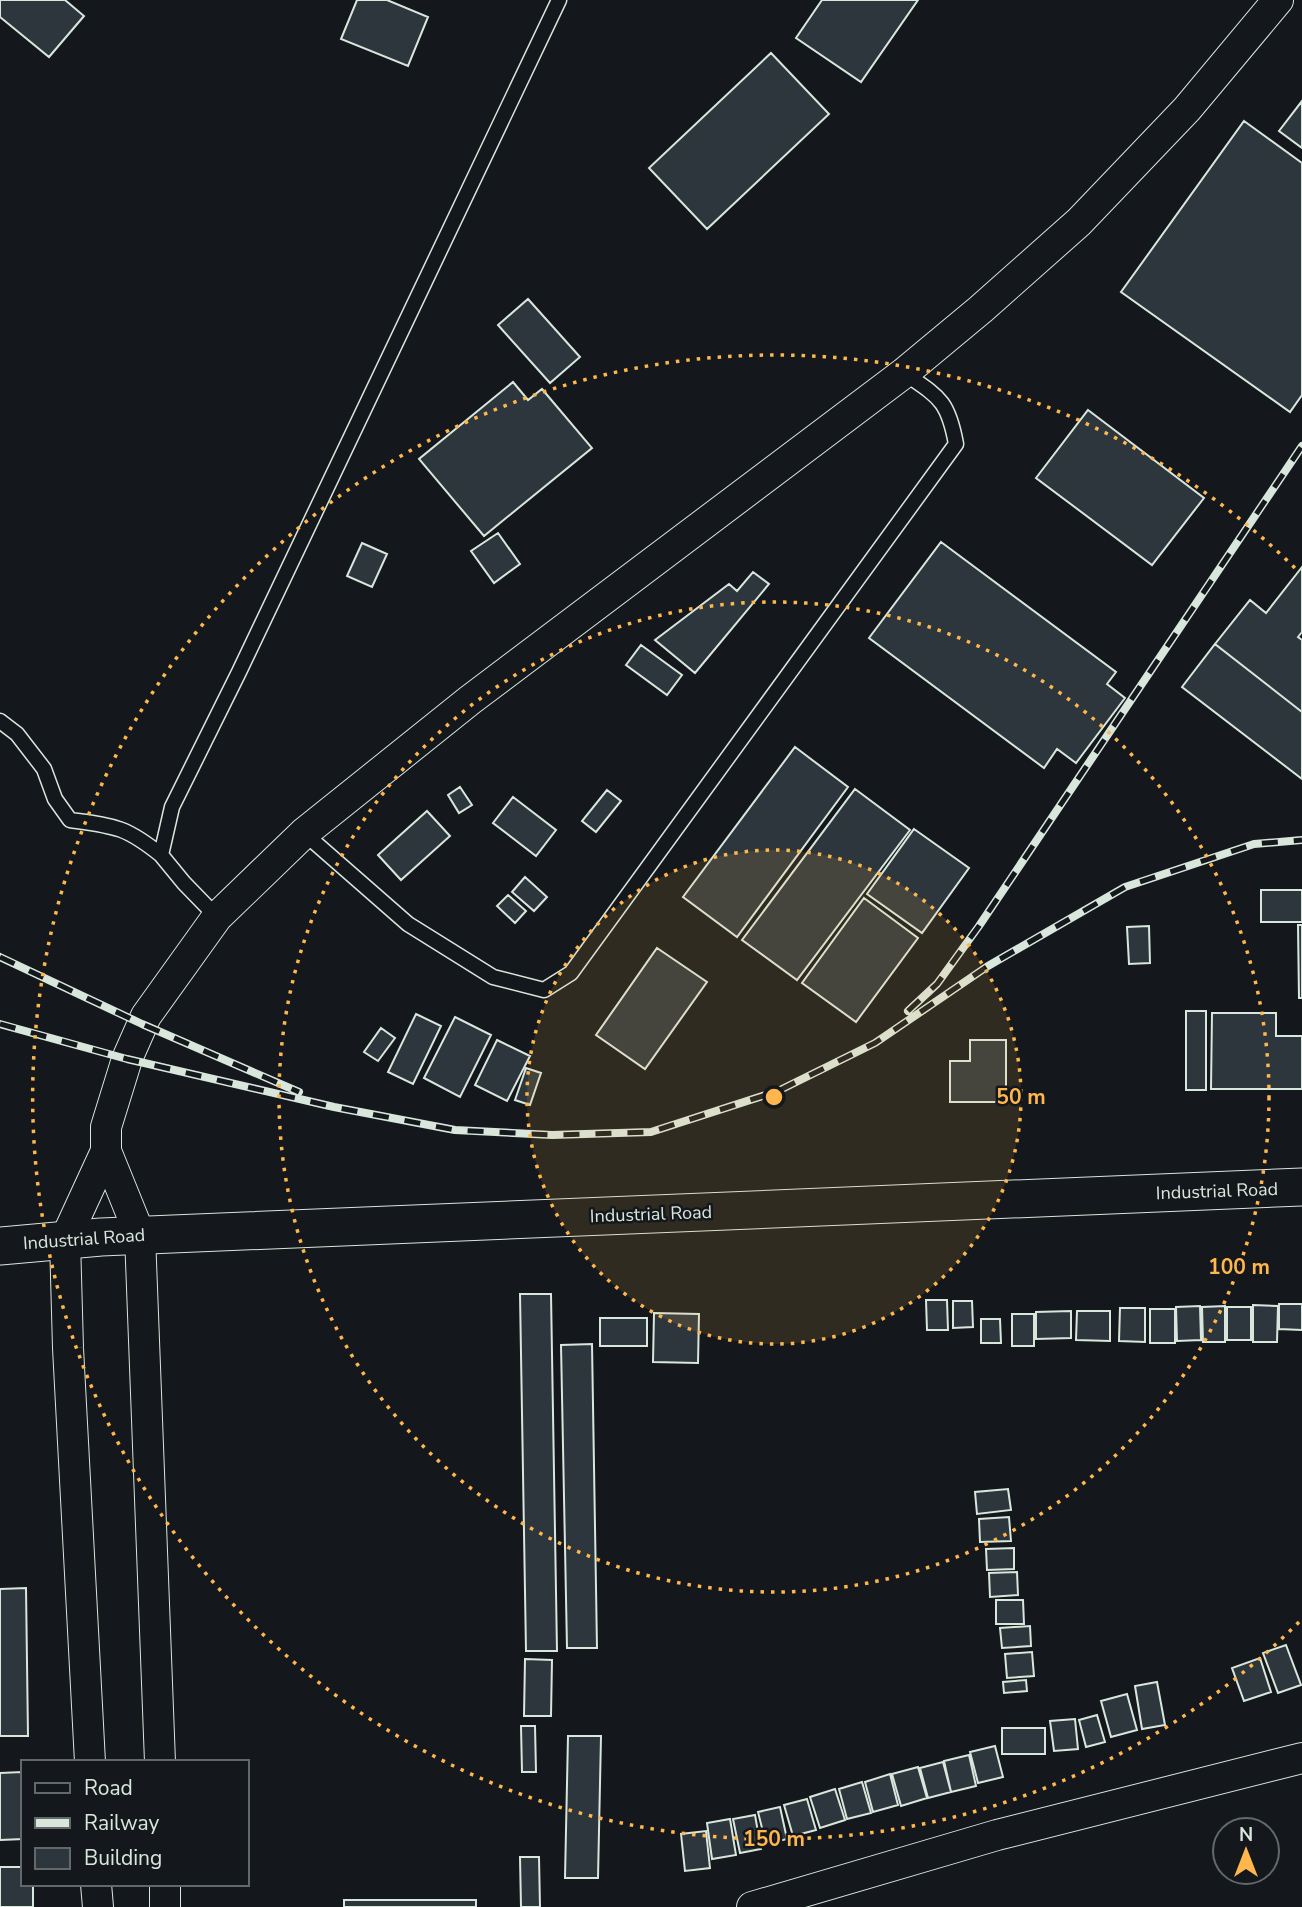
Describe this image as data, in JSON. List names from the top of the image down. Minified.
{"streets":{"street":["Industrial Road"]},"legend":["Road","Railway","Building"],"north":"top","rings":["50 m","100 m","150 m"]}
